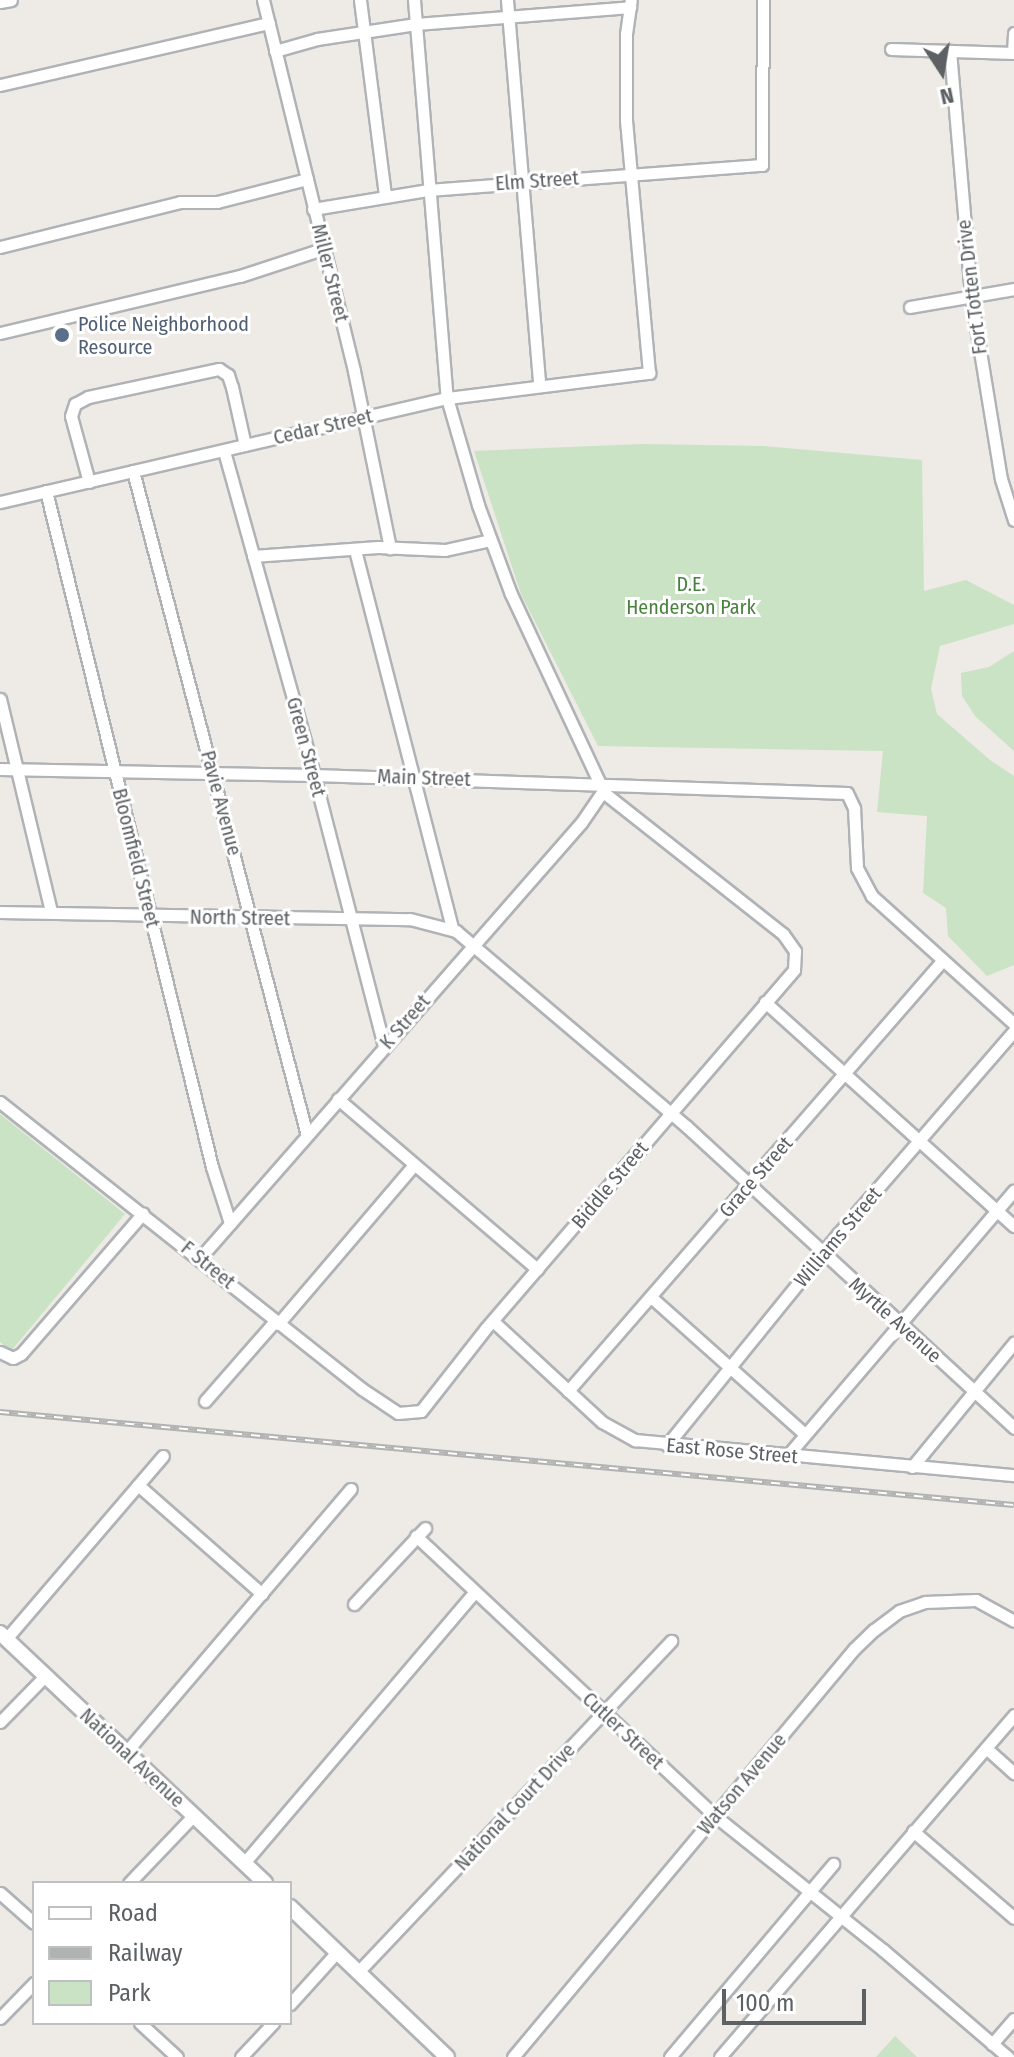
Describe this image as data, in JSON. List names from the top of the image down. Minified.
{"streets":{"street":["Elm Street","Miller Street","Fort Totten Drive","Cedar Street","Green Street","Main Street","Pavie Avenue","Bloomfield Street","North Street","K Street","Grace Street","Biddle Street","Williams Street","F Street","Myrtle Avenue","East Rose Street","Cutler Street","National Avenue","Watson Avenue","National Court Drive"]},"crossings":[["Elm Street","Miller Street"],["Elm Street","Cedar Street"],["Miller Street","Cedar Street"],["Cedar Street","Green Street"],["Cedar Street","Pavie Avenue"],["Cedar Street","Bloomfield Street"],["Green Street","Main Street"],["Green Street","North Street"],["Green Street","K Street"],["Main Street","Pavie Avenue"],["Main Street","Bloomfield Street"],["Main Street","K Street"],["Main Street","Grace Street"],["Main Street","Biddle Street"],["Pavie Avenue","North Street"],["Pavie Avenue","K Street"],["Bloomfield Street","North Street"],["Bloomfield Street","K Street"],["North Street","K Street"],["North Street","Biddle Street"],["North Street","Myrtle Avenue"],["K Street","Biddle Street"],["K Street","F Street"],["Grace Street","Myrtle Avenue"],["Grace Street","East Rose Street"],["Biddle Street","F Street"],["Biddle Street","Myrtle Avenue"],["Biddle Street","East Rose Street"],["Williams Street","Myrtle Avenue"],["Williams Street","East Rose Street"],["Cutler Street","Watson Avenue"],["Cutler Street","National Court Drive"]],"parks":["D.E. Henderson Park"],"places":["Police Neighborhood Resource"],"legend":["Road","Railway","Park"],"scale_bar":"100 m","north":"bottom"}
